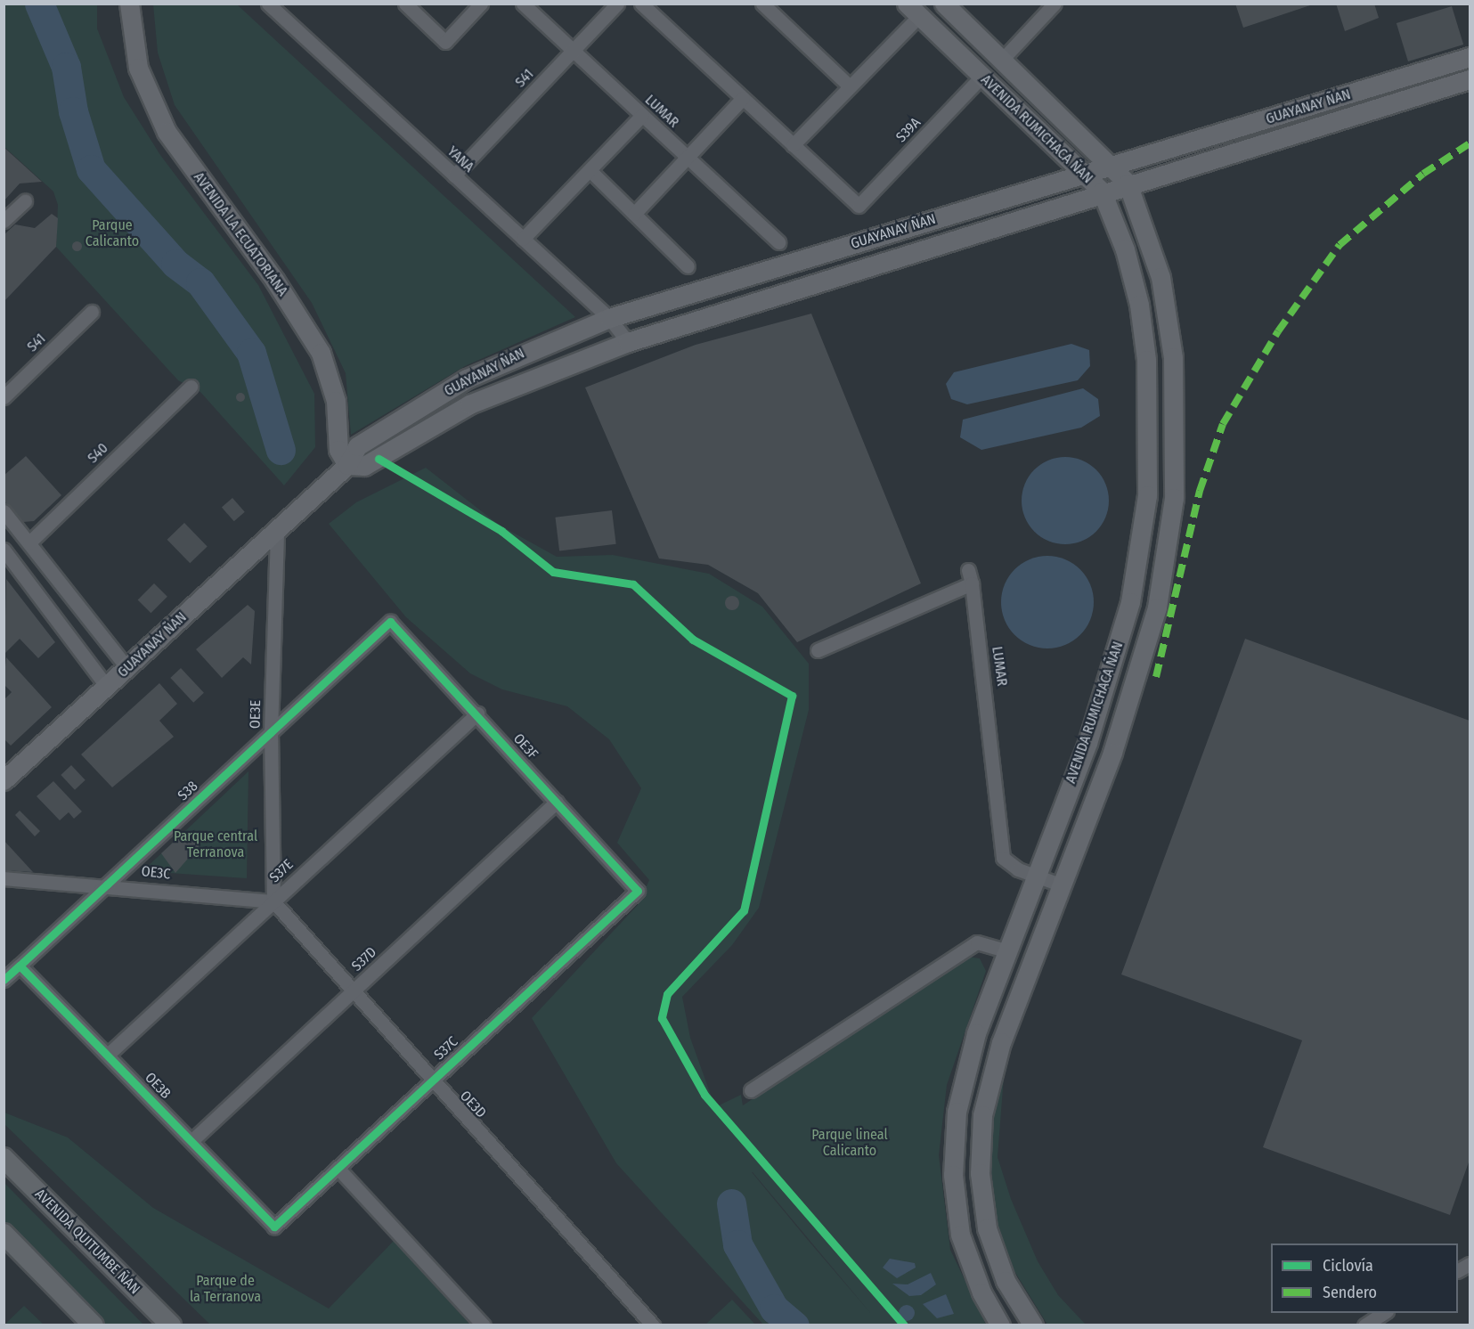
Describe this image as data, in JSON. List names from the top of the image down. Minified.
{"streets":{"main road":["GUAYANAY ÑAN","AVENIDA RUMICHACA ÑAN","AVENIDA LA ECUATORIANA","AVENIDA QUITUMBE ÑAN"],"street":["S41","LUMAR","S39A","YANA","S40","OE3E","OE3F","S38","S37E","OE3C","S37D","S37C","OE3B","OE3D"]},"crossings":[["S41","LUMAR"],["S41","YANA"],["GUAYANAY ÑAN","AVENIDA RUMICHACA ÑAN"],["GUAYANAY ÑAN","YANA"],["GUAYANAY ÑAN","AVENIDA LA ECUATORIANA"],["GUAYANAY ÑAN","OE3E"],["LUMAR","AVENIDA RUMICHACA ÑAN"],["AVENIDA RUMICHACA ÑAN","S39A"],["OE3E","S38"],["OE3E","S37E"],["OE3E","OE3C"],["OE3E","OE3D"],["OE3F","S38"],["OE3F","S37E"],["OE3F","S37D"],["OE3F","S37C"],["S38","OE3C"],["S38","OE3B"],["S37E","OE3C"],["S37E","OE3B"],["S37E","OE3D"],["OE3C","OE3D"],["S37D","OE3B"],["S37D","OE3D"],["S37C","OE3B"],["S37C","OE3D"]],"parks":["Parque Calicanto","Parque central Terranova","Parque lineal Calicanto","Parque de la Terranova"],"legend":["Ciclovía","Sendero"]}
